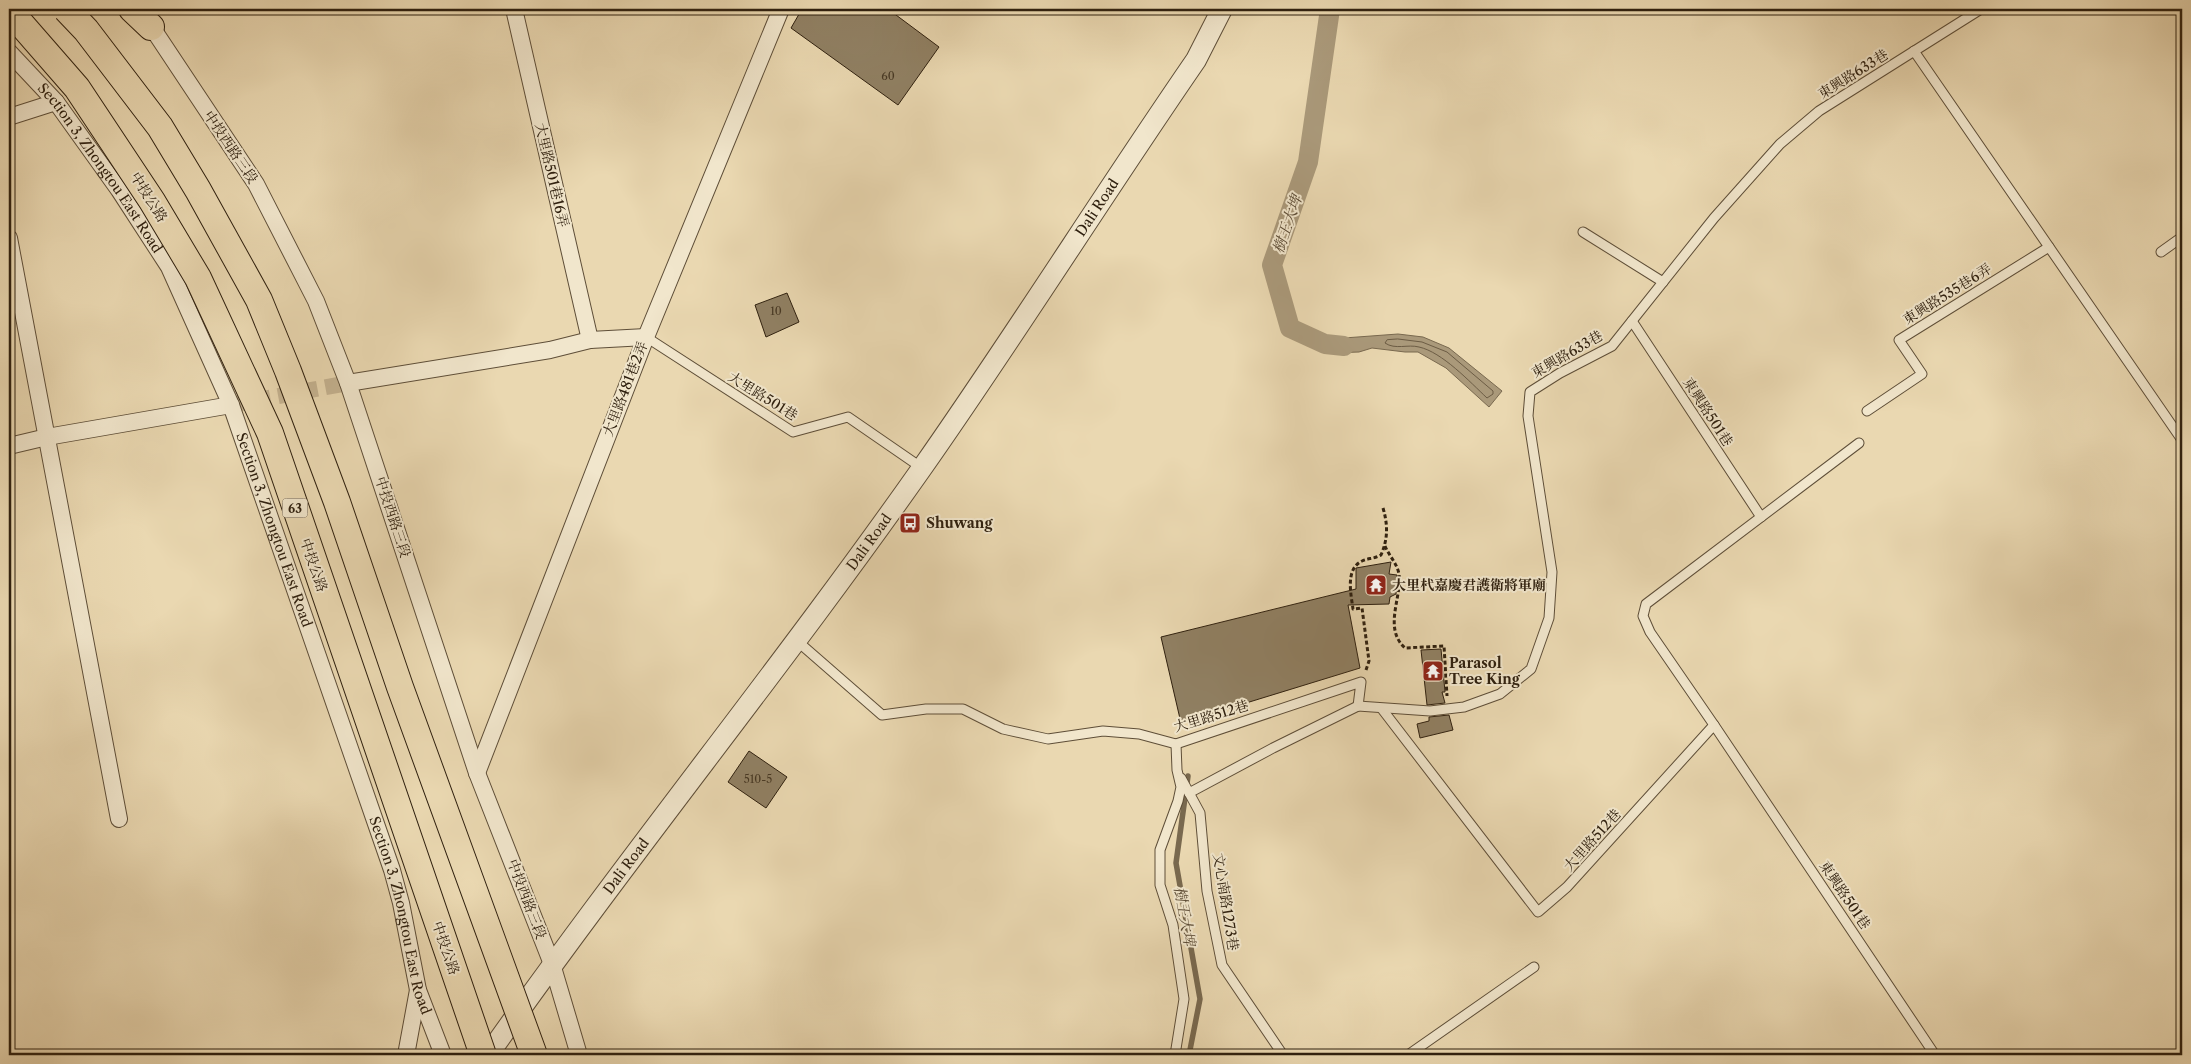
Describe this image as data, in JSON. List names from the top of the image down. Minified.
{"streets":{"main road":["中投公路","63"],"street":["中投西路三段","Section 3, Zhongtou East Road","大里路501巷16弄","Dali Road","大里路481巷2弄"],"lane":["東興路633巷","東興路535巷6弄","大里路501巷","東興路501巷","大里路512巷","文心南路1273巷"]},"crossings":[["東興路633巷","東興路501巷"],["東興路633巷","大里路512巷"],["中投西路三段","Dali Road"],["中投西路三段","大里路481巷2弄"],["Dali Road","大里路501巷"],["Dali Road","大里路512巷"],["大里路481巷2弄","大里路501巷"],["東興路501巷","大里路512巷"]],"water":["樹王大埤"],"places":{"bus stop":["Shuwang"],"temple":["大里杙嘉慶君護衛將軍廟","Parasol Tree King"]},"house_numbers":["60","10","510-5"]}
